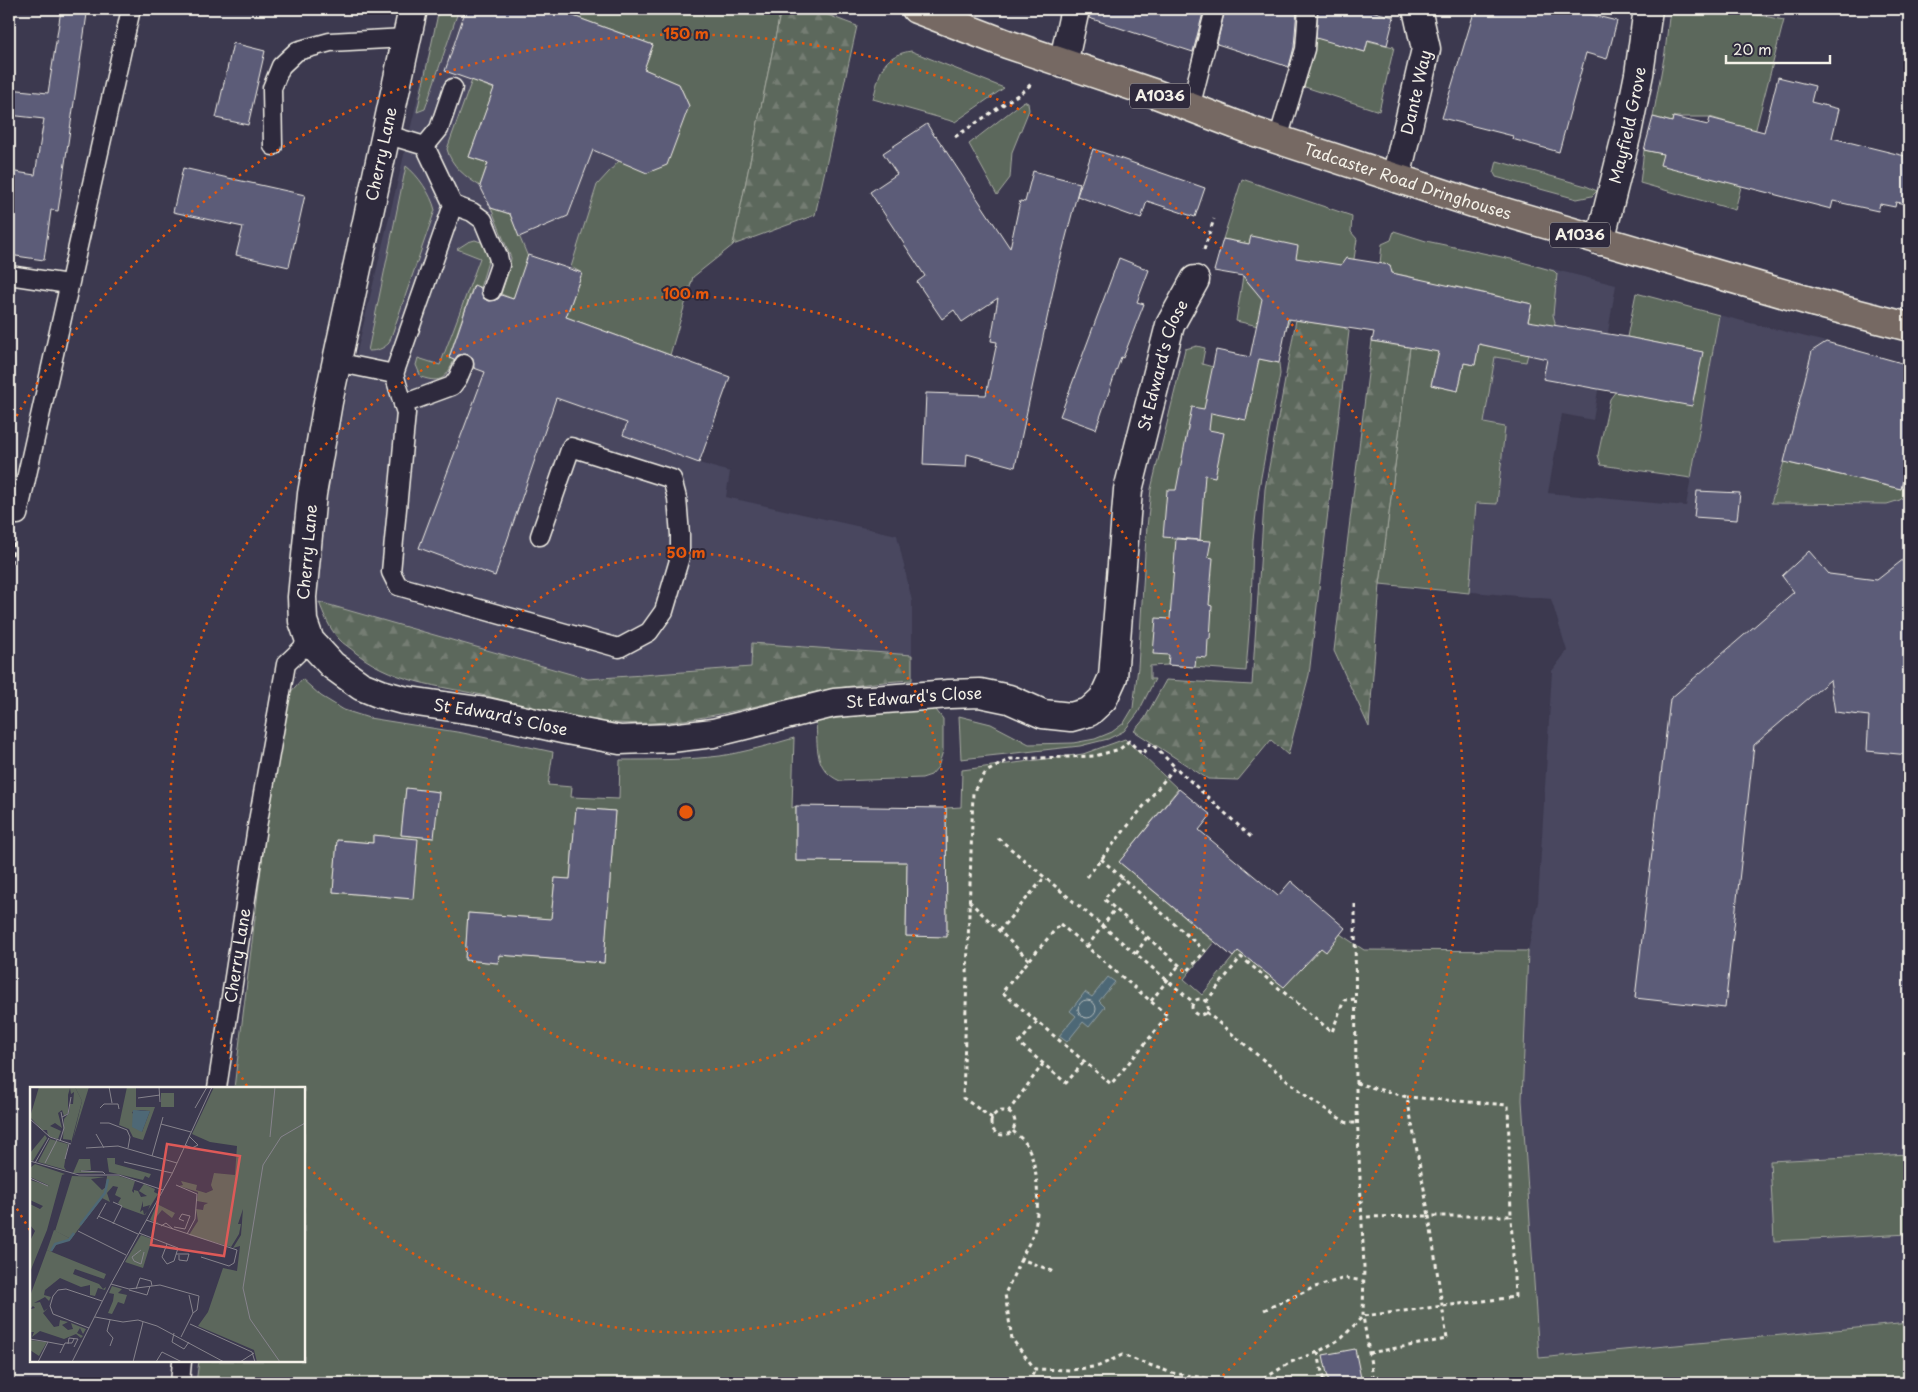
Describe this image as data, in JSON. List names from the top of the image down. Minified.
{"streets":{"main road":["A1036","Tadcaster Road Dringhouses"],"street":["Dante Way","Mayfield Grove","Cherry Lane","St Edward's Close"]},"crossings":[["Dante Way","Tadcaster Road Dringhouses"],["Mayfield Grove","Tadcaster Road Dringhouses"],["Cherry Lane","St Edward's Close"]],"scale_bar":"20 m","rings":["150 m","100 m","50 m"]}
